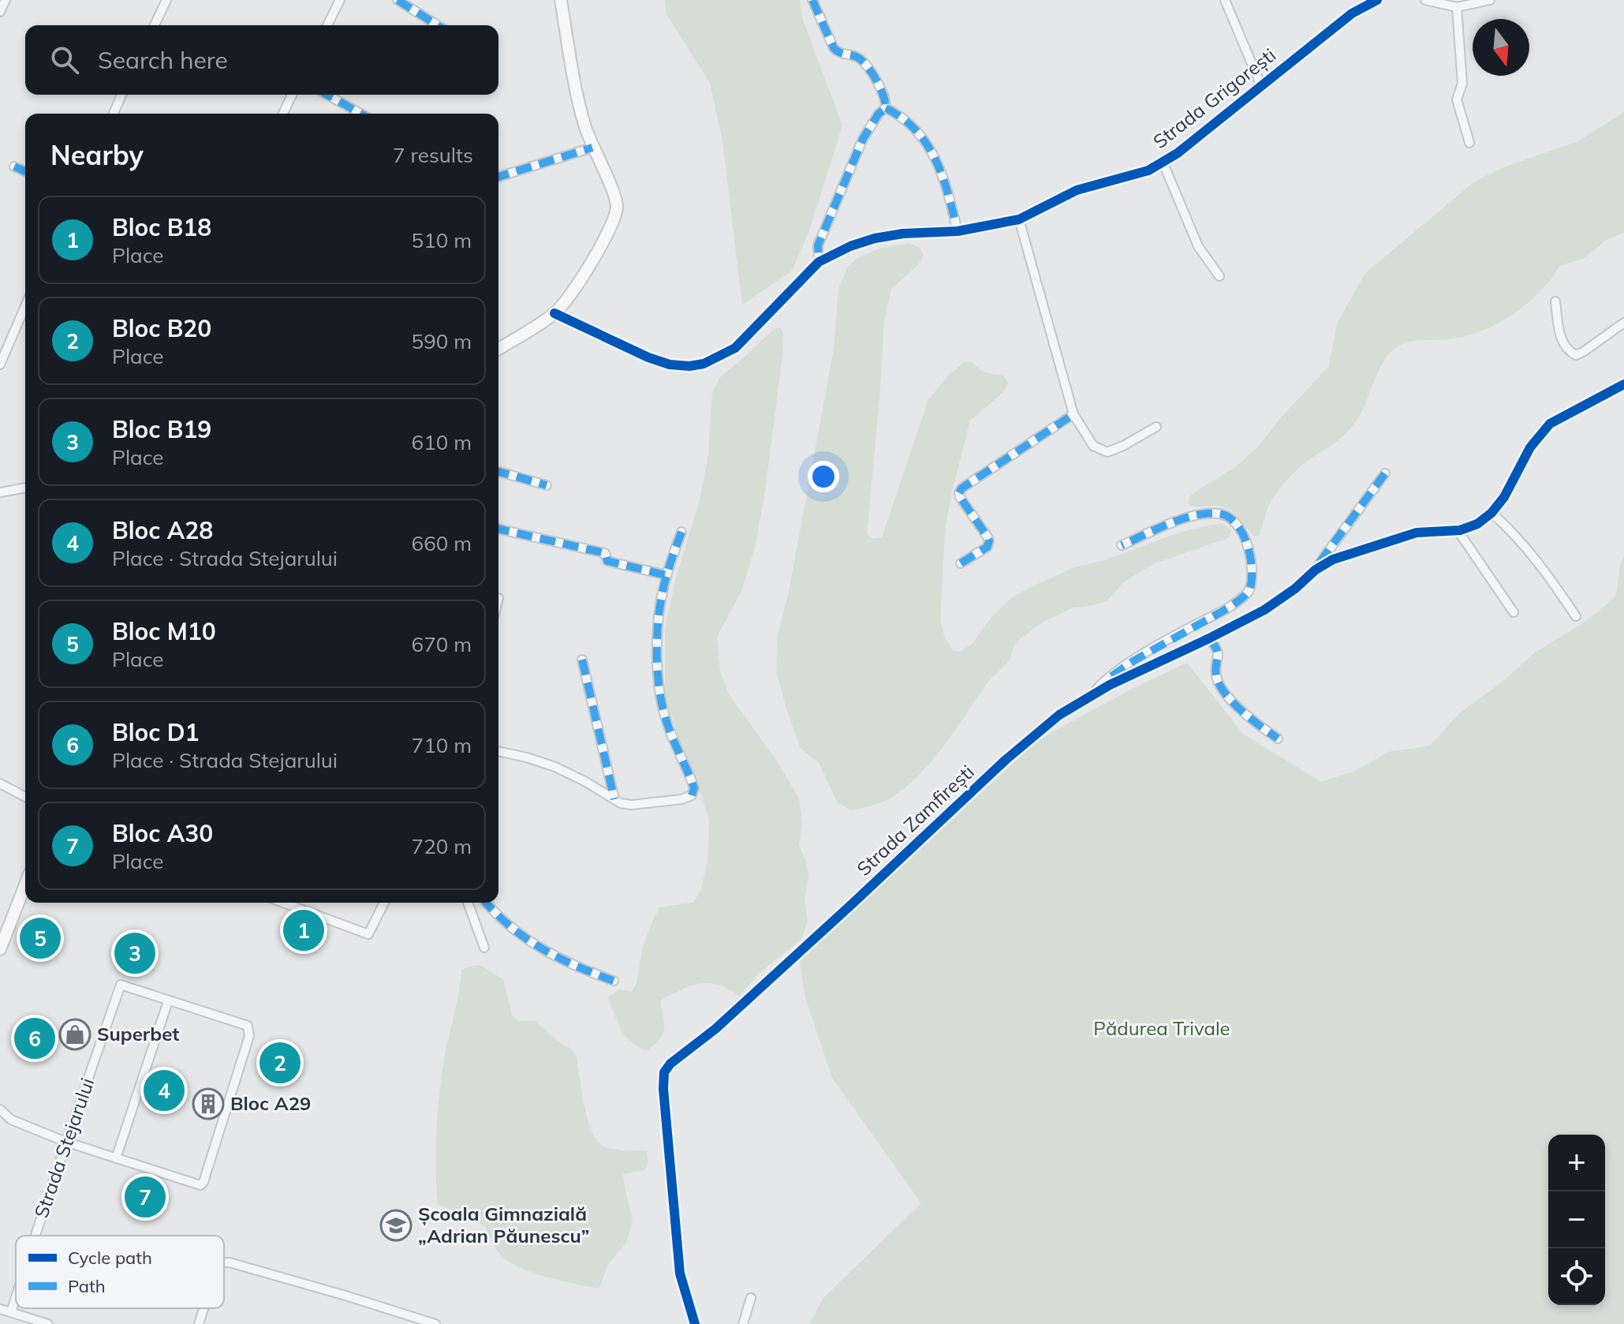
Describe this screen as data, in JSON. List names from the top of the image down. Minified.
{"streets":{"street":["Strada Grigorești","Strada Zamfirești","Strada Stejarului"]},"parks":["Pădurea Trivale"],"places":{"shop":["Superbet"],"building":["Bloc A29"],"school or university":["Școala Gimnazială „Adrian Păunescu”"]},"legend":["Cycle path","Path"],"north":"bottom","page":{"search":"Search here","heading":["Nearby","7 results"],"list":[{"mark":"1","name":"Bloc B18","note":"Place","value":"510 m"},{"mark":"2","name":"Bloc B20","note":"Place","value":"590 m"},{"mark":"3","name":"Bloc B19","note":"Place","value":"610 m"},{"mark":"4","name":"Bloc A28","note":"Place · Strada Stejarului","value":"660 m"},{"mark":"5","name":"Bloc M10","note":"Place","value":"670 m"},{"mark":"6","name":"Bloc D1","note":"Place · Strada Stejarului","value":"710 m"},{"mark":"7","name":"Bloc A30","note":"Place","value":"720 m"}],"pins":["1","5","3","6","2","4","7"],"map_buttons":["+","−"]}}
